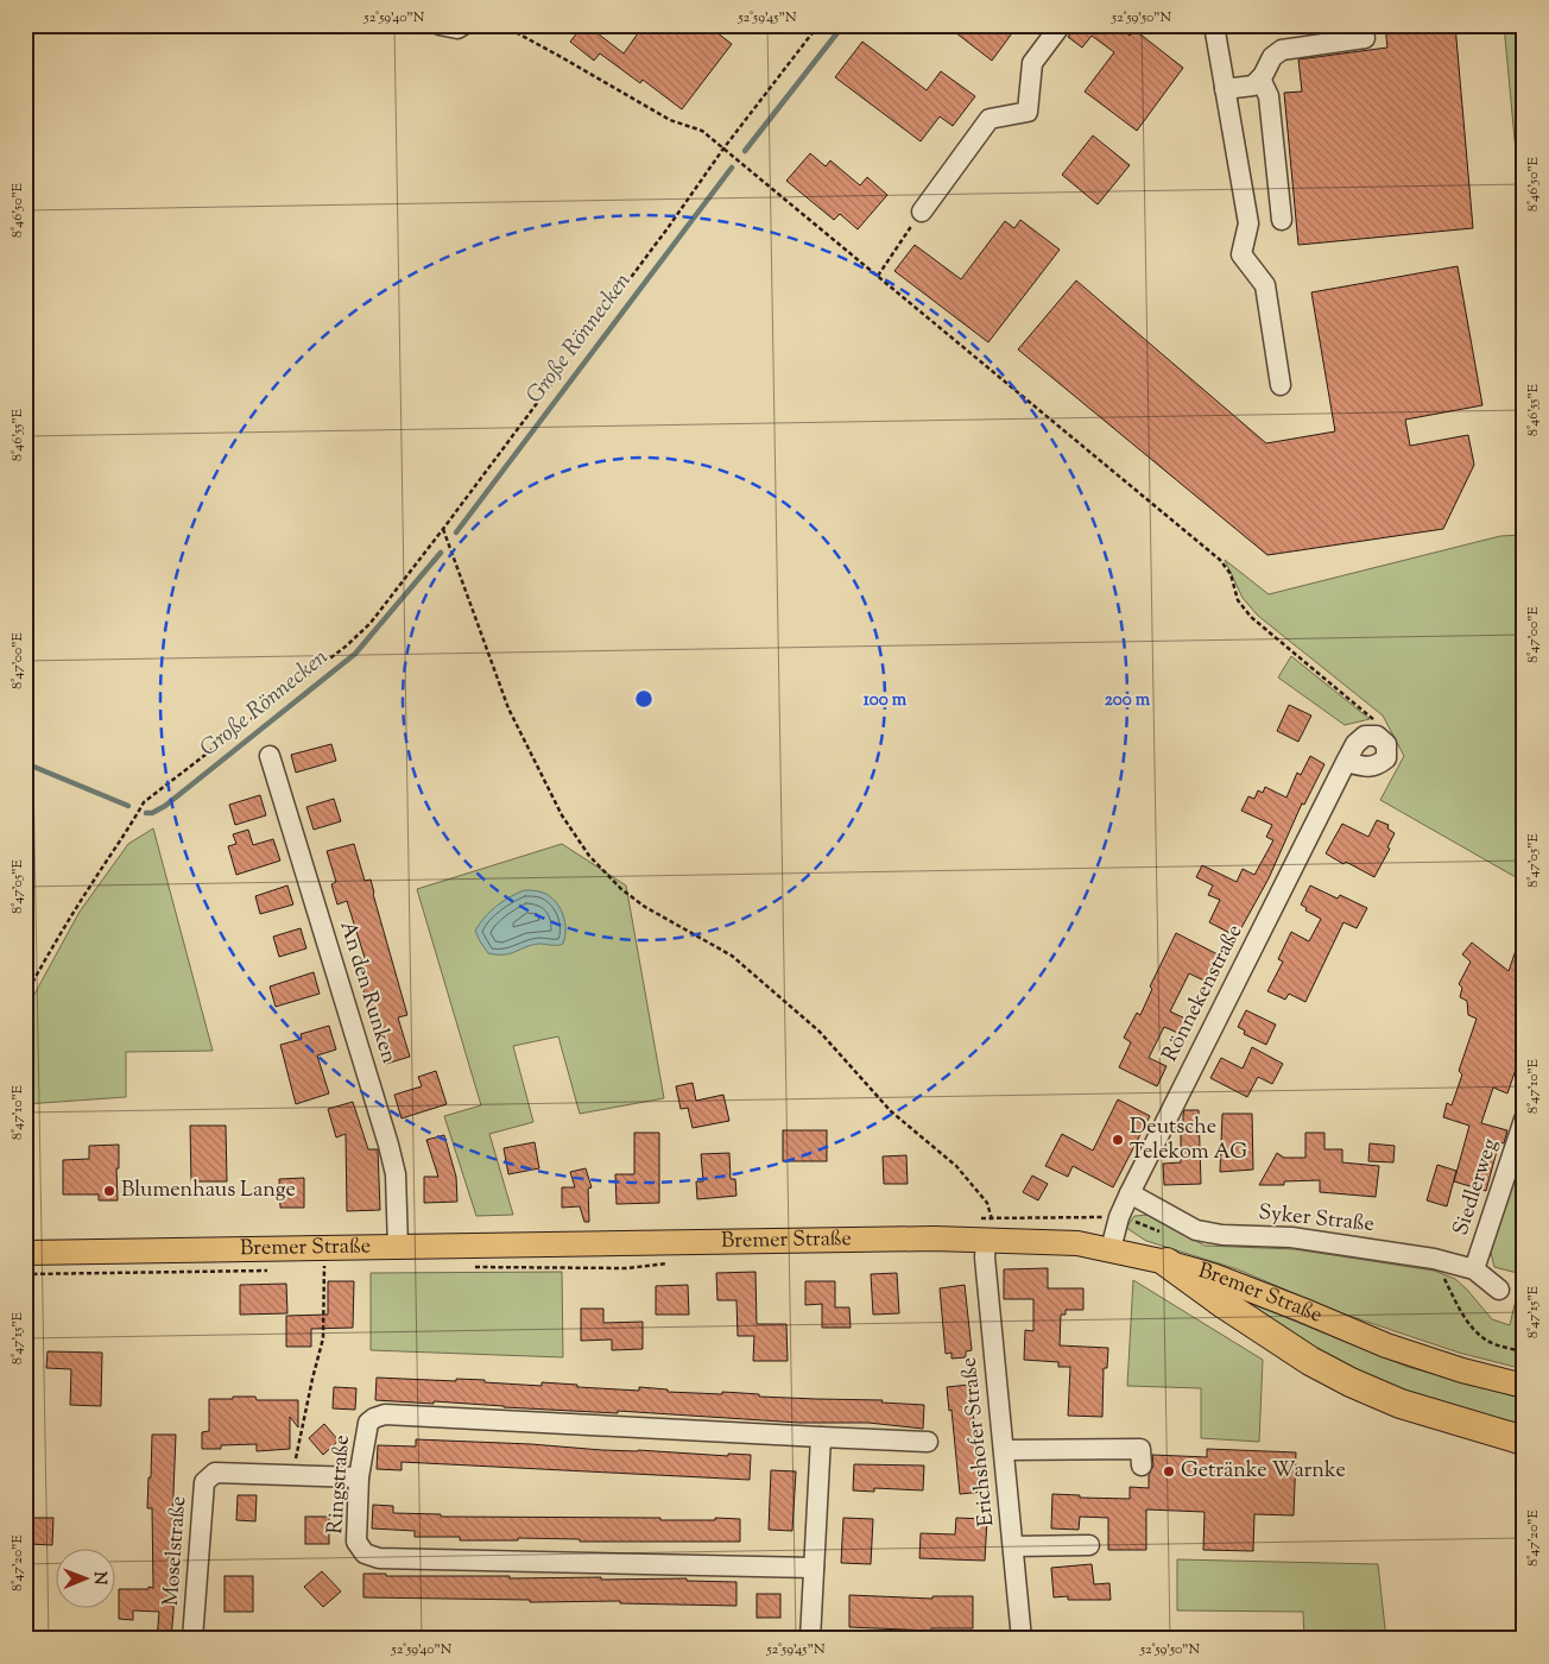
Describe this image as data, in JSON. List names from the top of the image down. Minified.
{"streets":{"main road":["Bremer Straße"],"street":["An den Runken","Rönnekenstraße","Siedlerweg","Syker Straße","Erichshofer Straße","Ringstraße","Moselstraße"]},"crossings":[["An den Runken","Bremer Straße"],["Rönnekenstraße","Syker Straße"],["Rönnekenstraße","Bremer Straße"],["Siedlerweg","Syker Straße"],["Bremer Straße","Erichshofer Straße"],["Ringstraße","Moselstraße"]],"water":["Große Rönnecken"],"places":["Deutsche Telekom AG","Blumenhaus Lange","Getränke Warnke"],"north":"right","coordinates":["52°59'40\"N","52°59'45\"N","52°59'50\"N","8°46'50\"E","8°46'55\"E","8°47'00\"E","8°47'05\"E","8°47'10\"E","8°47'15\"E","8°47'20\"E"],"rings":["100 m","200 m"]}
